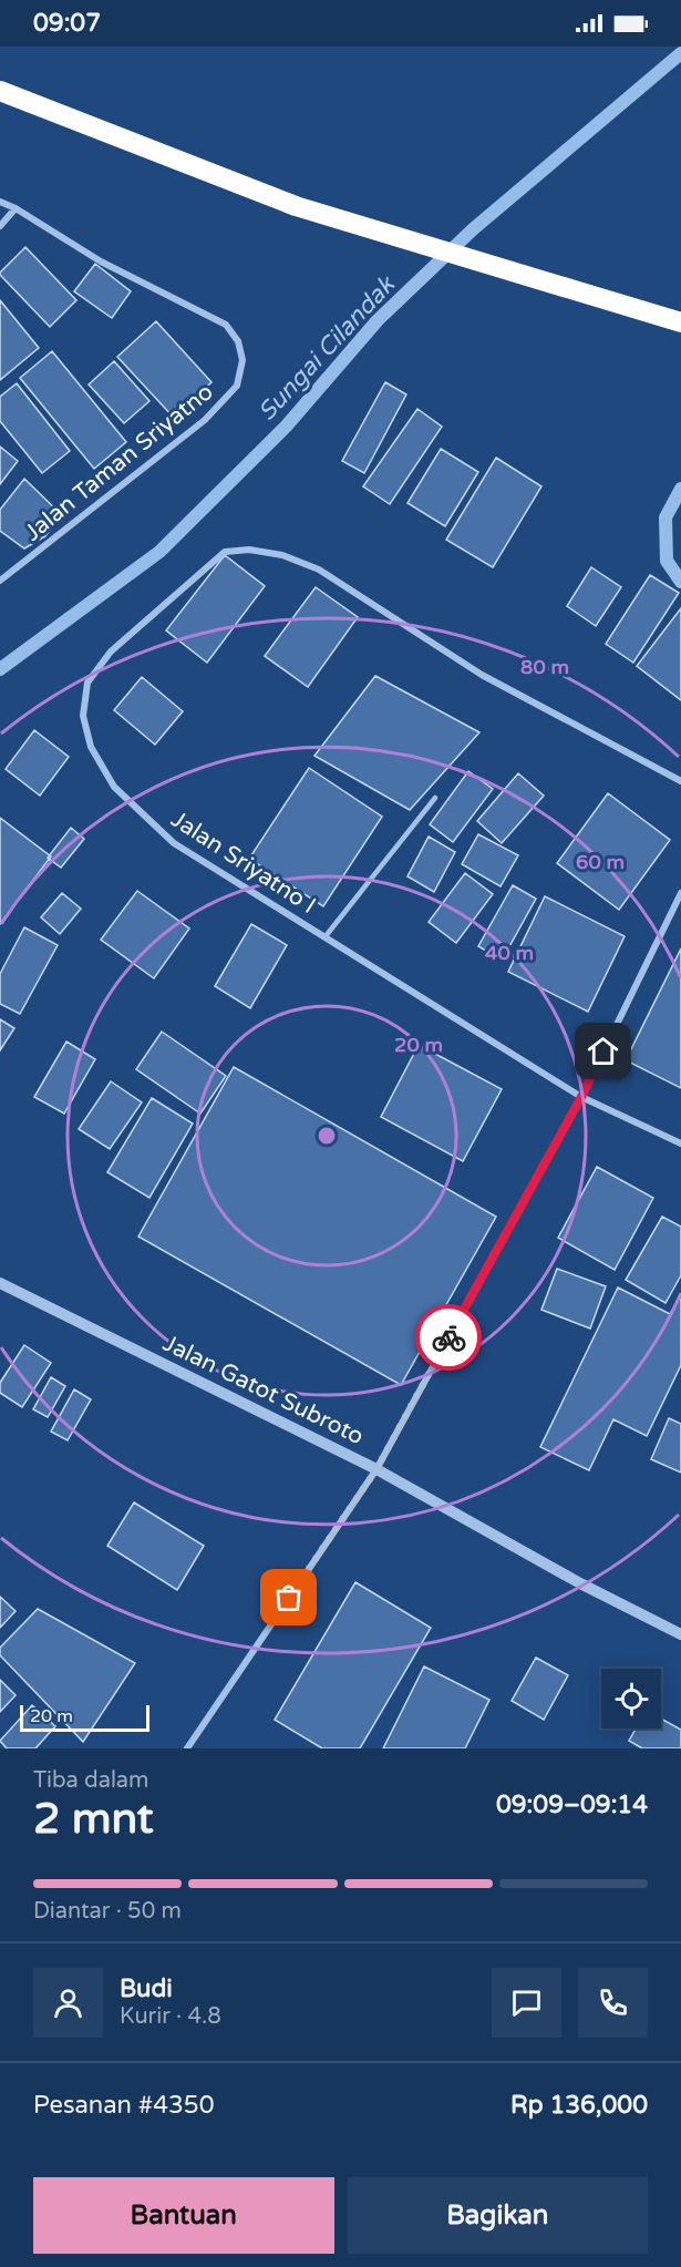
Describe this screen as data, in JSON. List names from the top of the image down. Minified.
{"streets":{"street":["Jalan Taman Sriyatno","Jalan Sriyatno I","Jalan Gatot Subroto"]},"water":["Sungai Cilandak"],"scale_bar":"20 m","page":{"status":"09:07","scale":"20 m","heading":["2 mnt","Tiba dalam","09:09–09:14"],"panel":["Budi","Kurir · 4.8","Pesanan #4350","Rp 136,000"],"bar":"Diantar · 50 m","buttons":["Bantuan","Bagikan"]},"rings":["80 m","60 m","40 m","20 m"]}
